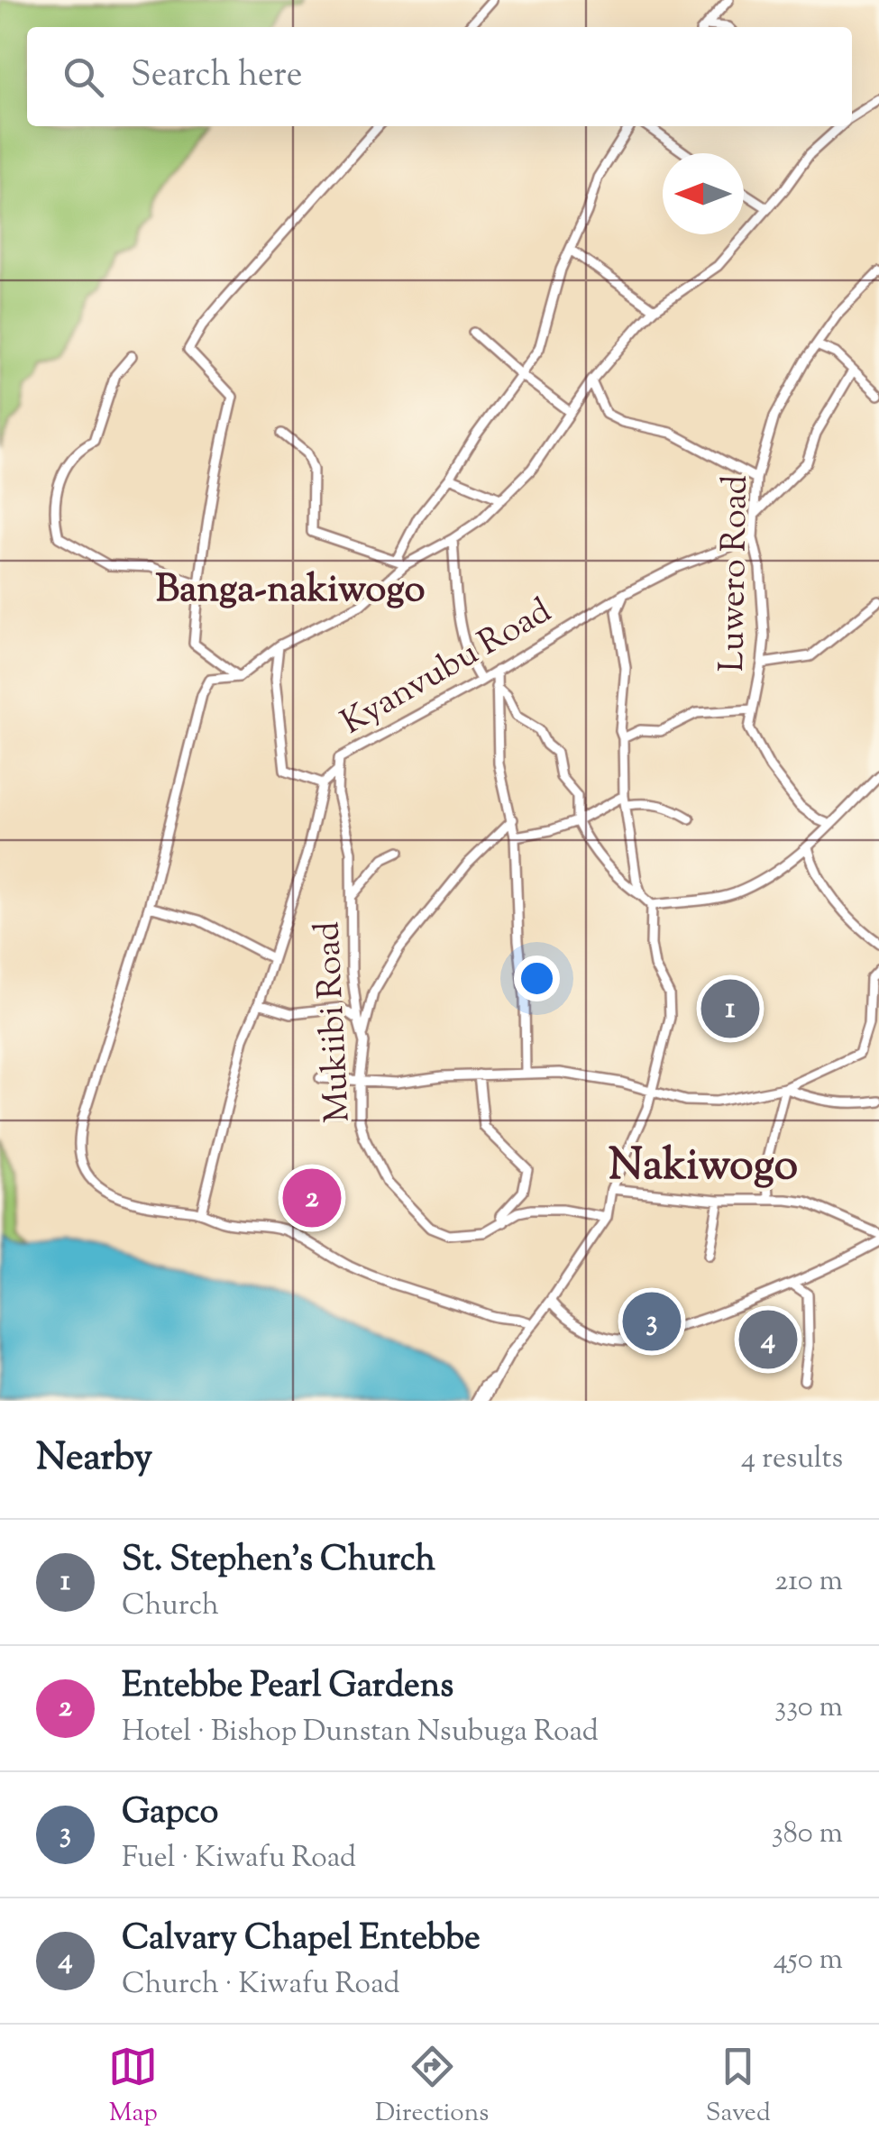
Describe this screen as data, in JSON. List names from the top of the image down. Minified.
{"streets":{"street":["Luwero Road","Kyanvubu Road","Mukiibi Road"]},"crossings":[["Luwero Road","Kyanvubu Road"],["Kyanvubu Road","Mukiibi Road"]],"districts":["Banga-nakiwogo","Nakiwogo"],"north":"left","page":{"search":"Search here","pins":["1","2","3","4"],"heading":["Nearby","4 results"],"list":[{"mark":"1","name":"St. Stephen's Church","note":"Church","value":"210 m"},{"mark":"2","name":"Entebbe Pearl Gardens","note":"Hotel · Bishop Dunstan Nsubuga Road","value":"330 m"},{"mark":"3","name":"Gapco","note":"Fuel · Kiwafu Road","value":"380 m"},{"mark":"4","name":"Calvary Chapel Entebbe","note":"Church · Kiwafu Road","value":"450 m"}],"nav":["Map","Directions","Saved"]}}
